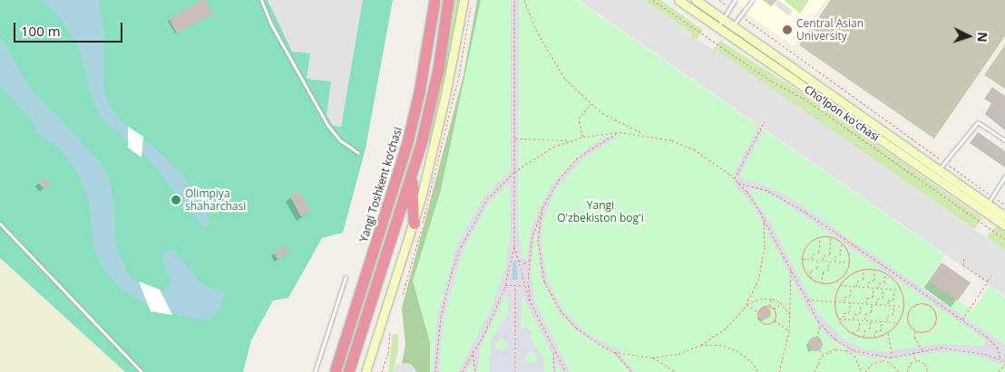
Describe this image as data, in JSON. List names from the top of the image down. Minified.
{"streets":{"highway":["Yangi Toshkent ko‘chasi"],"main road":["Cho'lpon ko'chasi"]},"parks":["Yangi O'zbekiston bog'i"],"places":["Central Asian University","Olimpiya shaharchasi"],"scale_bar":"100 m","north":"right"}
